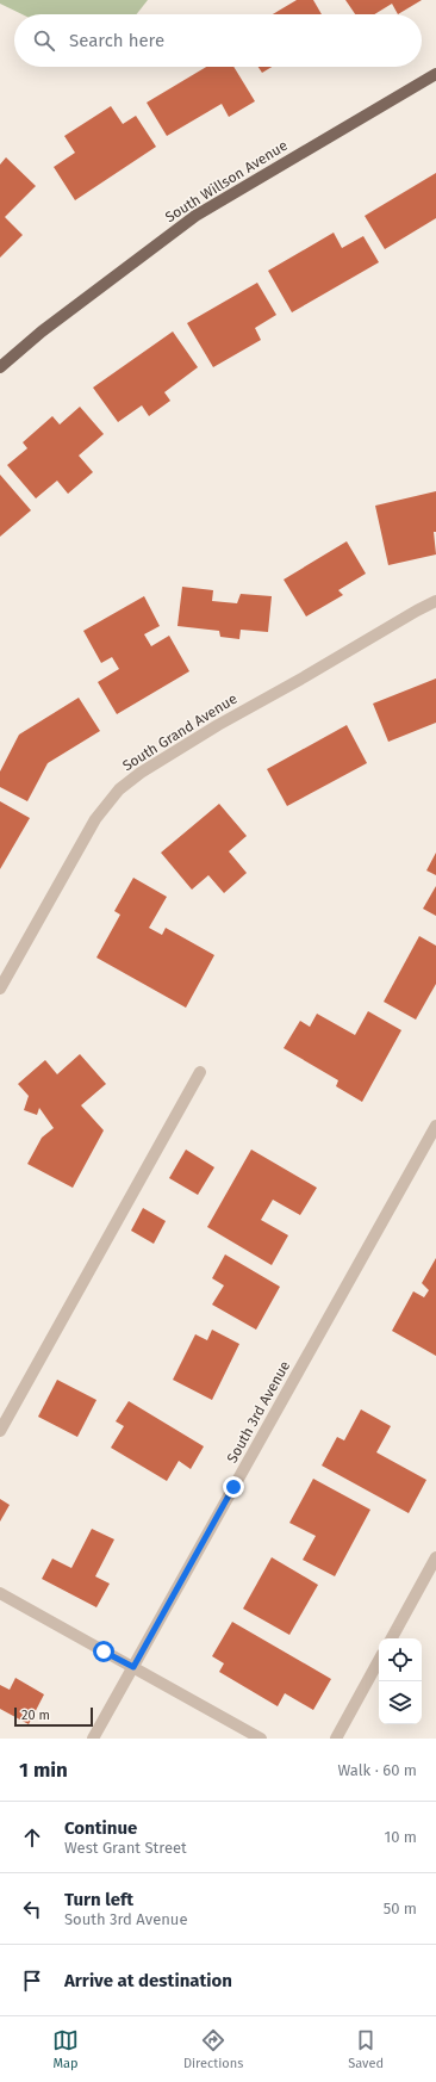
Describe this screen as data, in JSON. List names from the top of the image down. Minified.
{"streets":{"main road":["South Willson Avenue"],"street":["South Grand Avenue","South 3rd Avenue"]},"scale_bar":"20 m","page":{"search":"Search here","scale":"20 m","heading":["1 min","Walk · 60 m"],"list":[["Continue","West Grant Street","10 m"],["Turn left","South 3rd Avenue","50 m"],"Arrive at destination"],"nav":["Map","Directions","Saved"]}}
